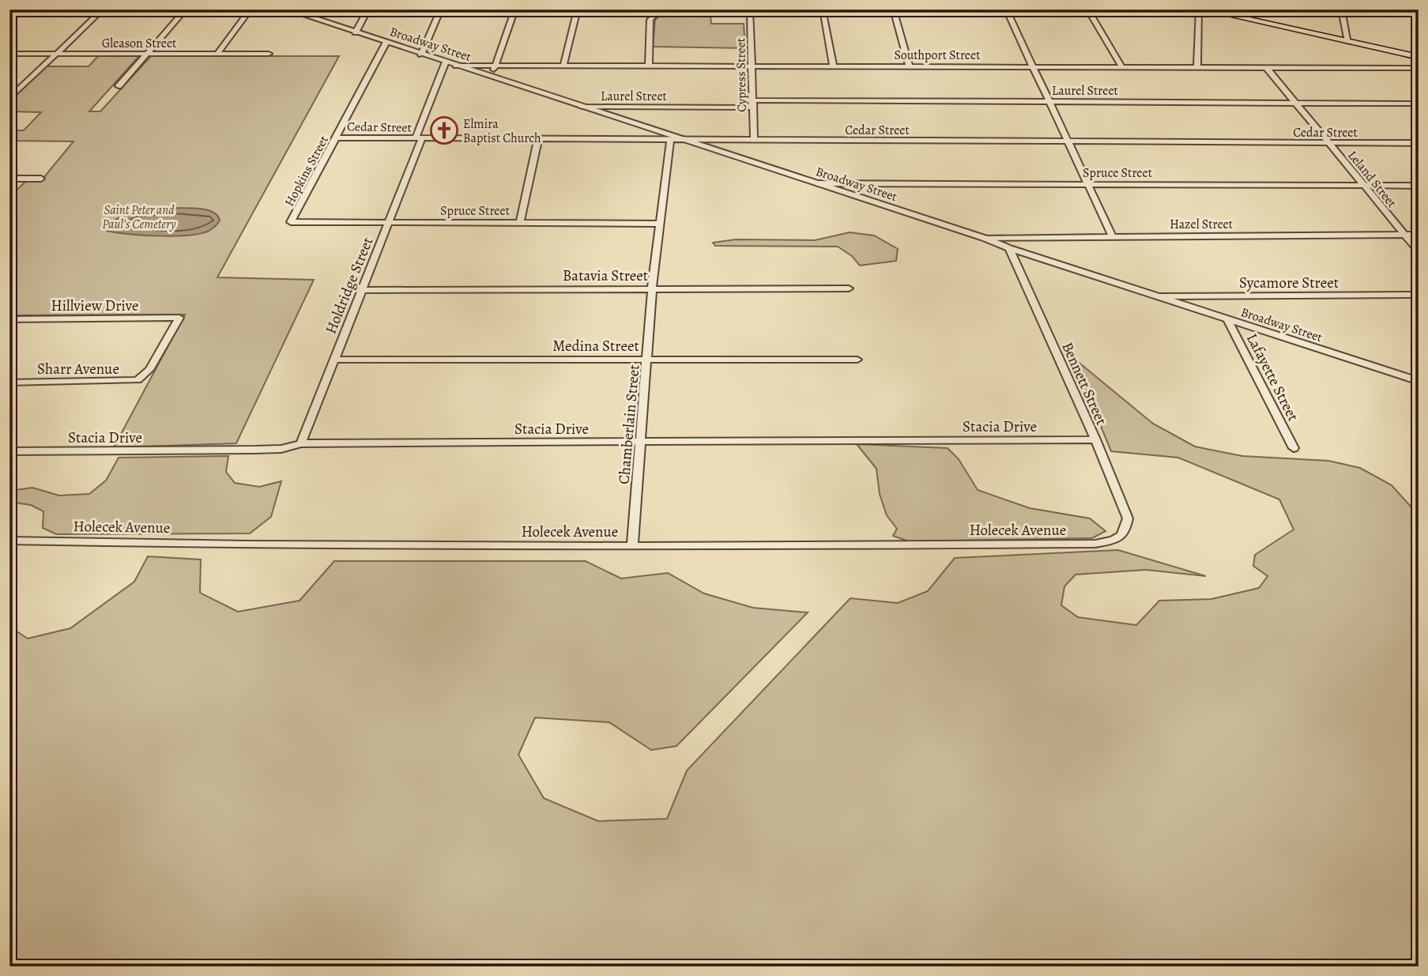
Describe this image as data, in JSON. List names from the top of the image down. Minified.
{"streets":{"street":["Gleason Street","Broadway Street","Southport Street","Cypress Street","Laurel Street","Cedar Street","Hopkins Street","Spruce Street","Leland Street","Hazel Street","Batavia Street","Sycamore Street","Holdridge Street","Hillview Drive","Medina Street","Sharr Avenue","Lafayette Street","Bennett Street","Chamberlain Street","Stacia Drive","Holecek Avenue"]},"crossings":[["Broadway Street","Southport Street"],["Broadway Street","Laurel Street"],["Broadway Street","Cedar Street"],["Broadway Street","Hopkins Street"],["Broadway Street","Spruce Street"],["Broadway Street","Hazel Street"],["Broadway Street","Sycamore Street"],["Broadway Street","Holdridge Street"],["Broadway Street","Lafayette Street"],["Broadway Street","Bennett Street"],["Southport Street","Cypress Street"],["Southport Street","Leland Street"],["Cypress Street","Laurel Street"],["Cypress Street","Cedar Street"],["Laurel Street","Leland Street"],["Cedar Street","Hopkins Street"],["Cedar Street","Leland Street"],["Cedar Street","Holdridge Street"],["Cedar Street","Chamberlain Street"],["Hopkins Street","Spruce Street"],["Spruce Street","Leland Street"],["Spruce Street","Holdridge Street"],["Spruce Street","Chamberlain Street"],["Leland Street","Hazel Street"],["Batavia Street","Holdridge Street"],["Batavia Street","Chamberlain Street"],["Holdridge Street","Medina Street"],["Holdridge Street","Stacia Drive"],["Hillview Drive","Sharr Avenue"],["Medina Street","Chamberlain Street"],["Bennett Street","Stacia Drive"],["Bennett Street","Holecek Avenue"],["Chamberlain Street","Stacia Drive"],["Chamberlain Street","Holecek Avenue"]],"parks":["Saint Peter and Paul's Cemetery"],"places":{"church":["Elmira Baptist Church"]}}
